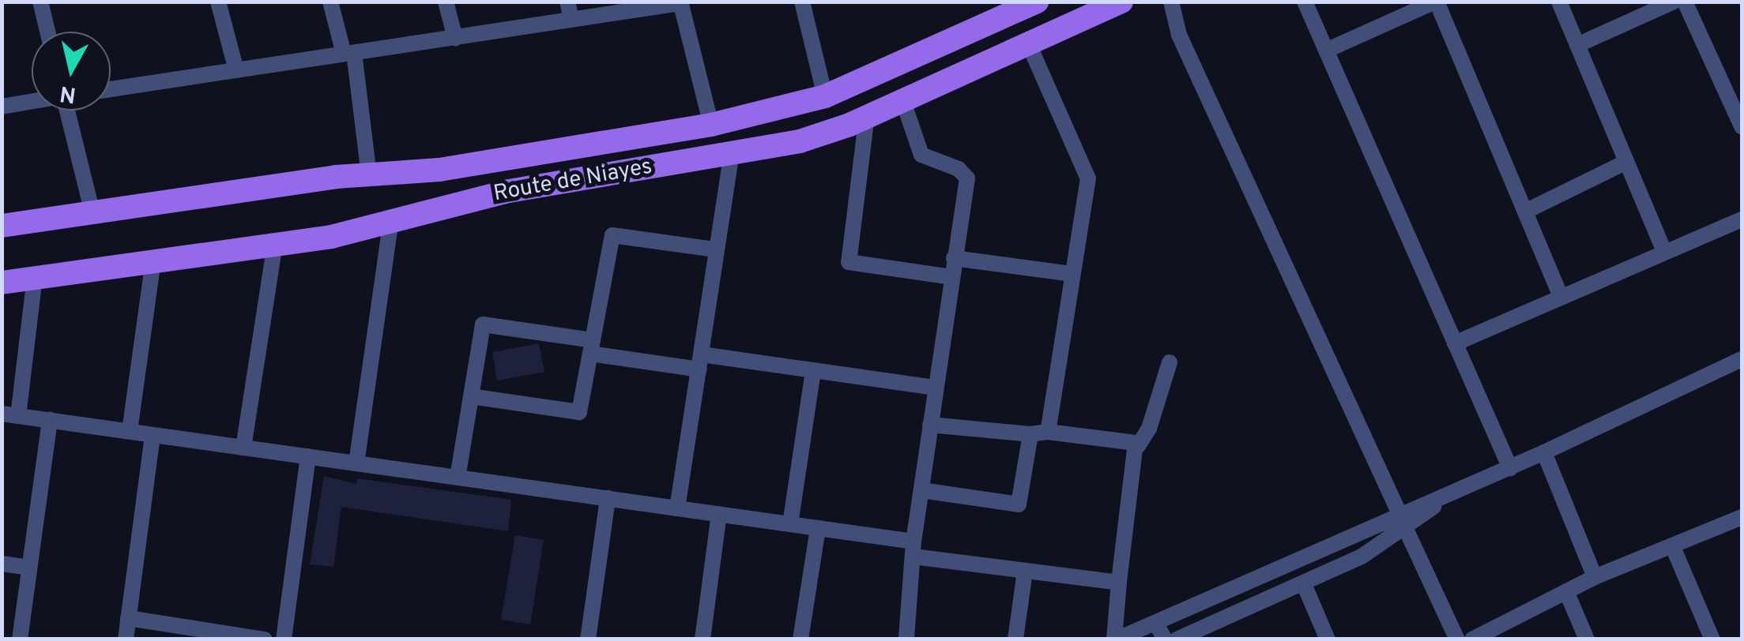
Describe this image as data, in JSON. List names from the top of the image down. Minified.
{"streets":{"main road":["Route de Niayes"]},"north":"bottom"}
